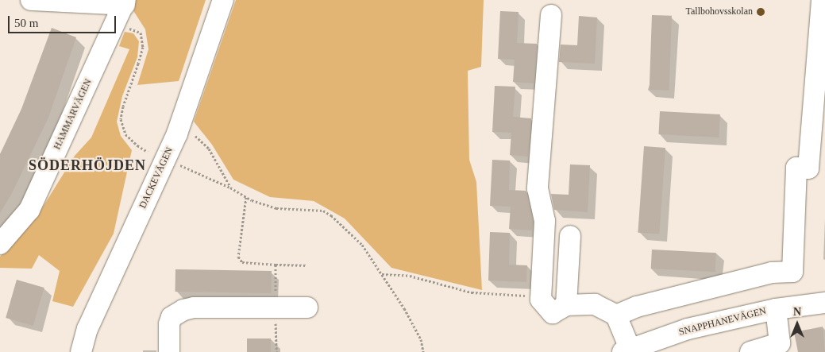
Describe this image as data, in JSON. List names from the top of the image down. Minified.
{"streets":{"street":["HAMMARVÄGEN","DACKEVÄGEN","SNAPPHANEVÄGEN"]},"districts":["SÖDERHÖJDEN"],"places":["Tallbohovsskolan"],"scale_bar":"50 m","north":"top"}
